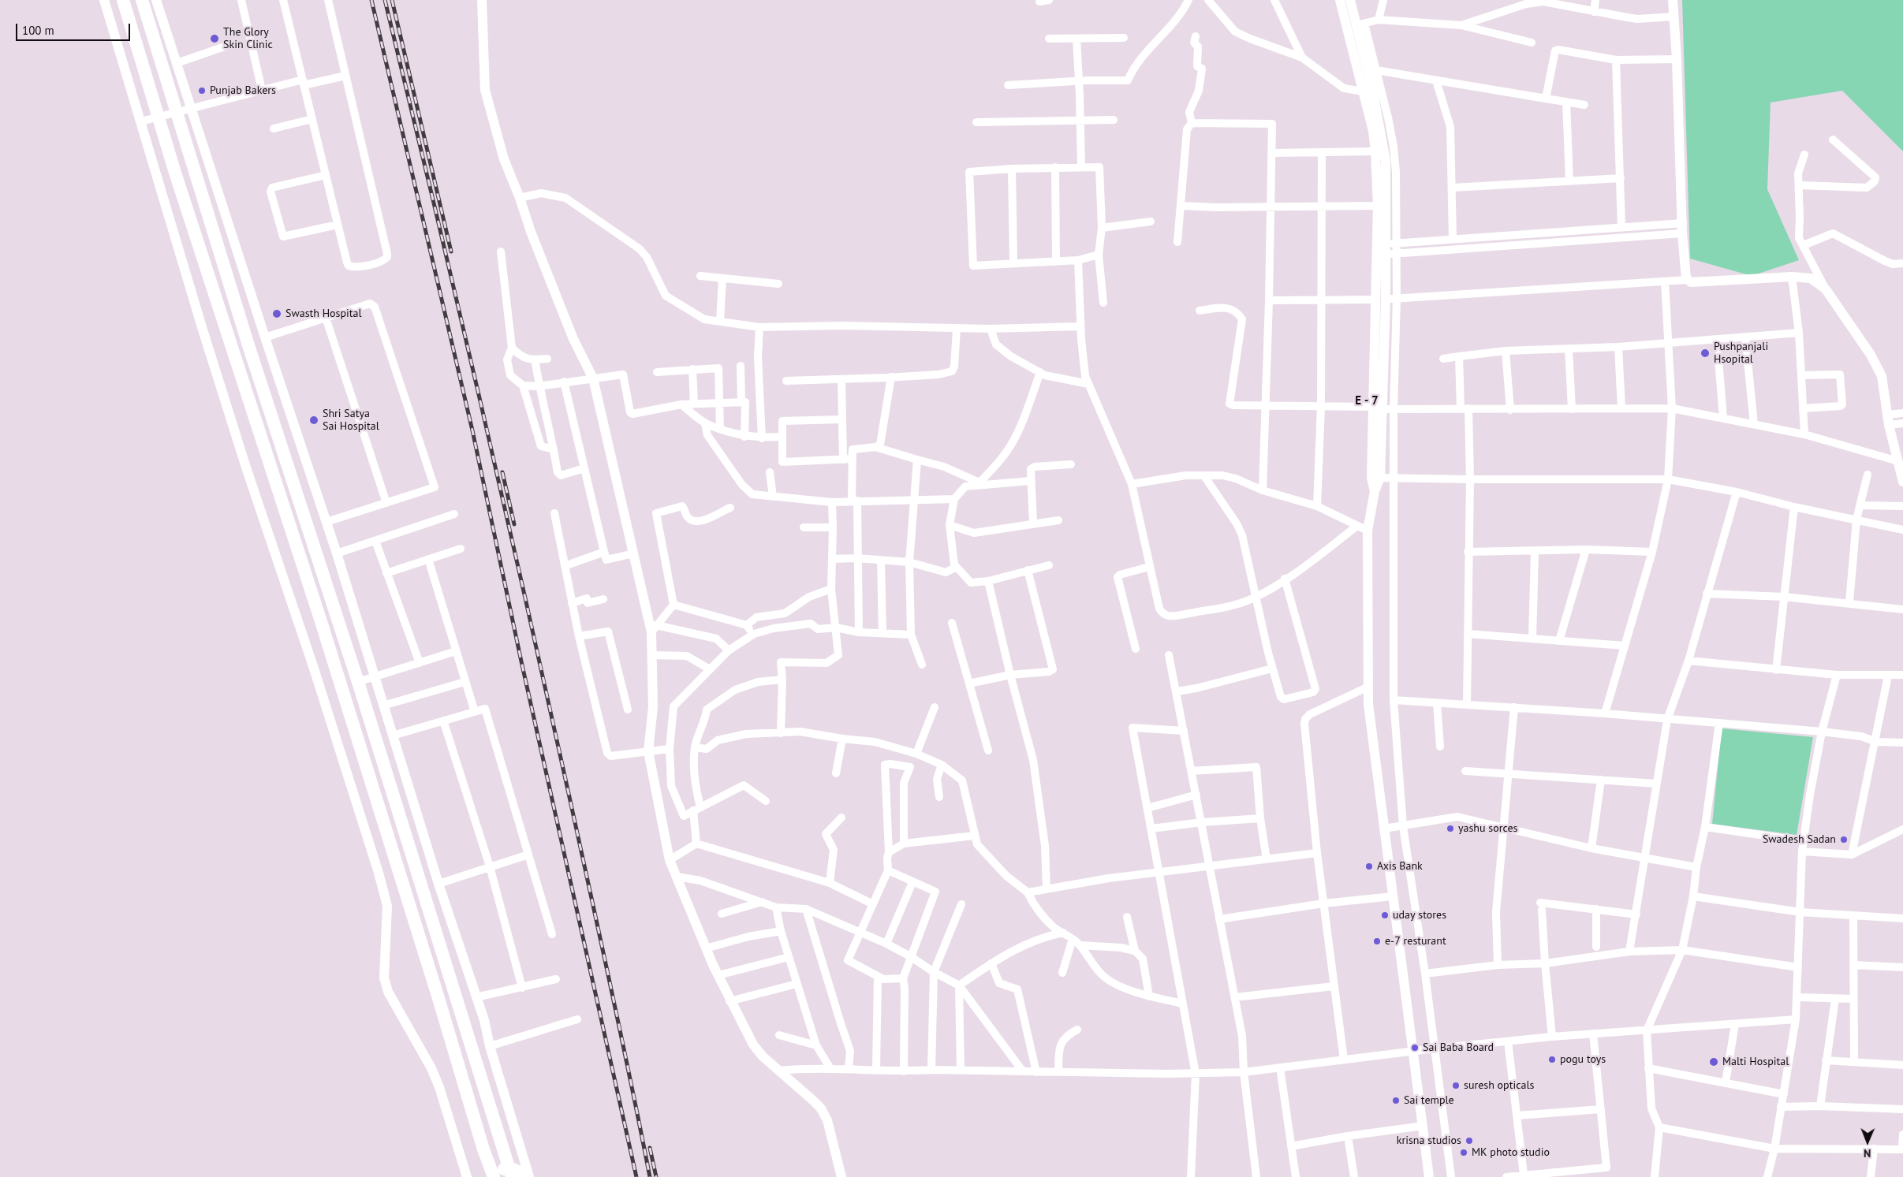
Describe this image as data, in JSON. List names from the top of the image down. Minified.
{"districts":["E - 7"],"places":["The Glory Skin Clinic","Punjab Bakers","Swasth Hospital","Pushpanjali Hsopital","Shri Satya Sai Hospital","yashu sorces","Swadesh Sadan","Axis Bank","uday stores","e-7 resturant","Sai Baba Board","pogu toys","Malti Hospital","suresh opticals","Sai temple","krisna studios","MK photo studio"],"scale_bar":"100 m","north":"bottom"}
